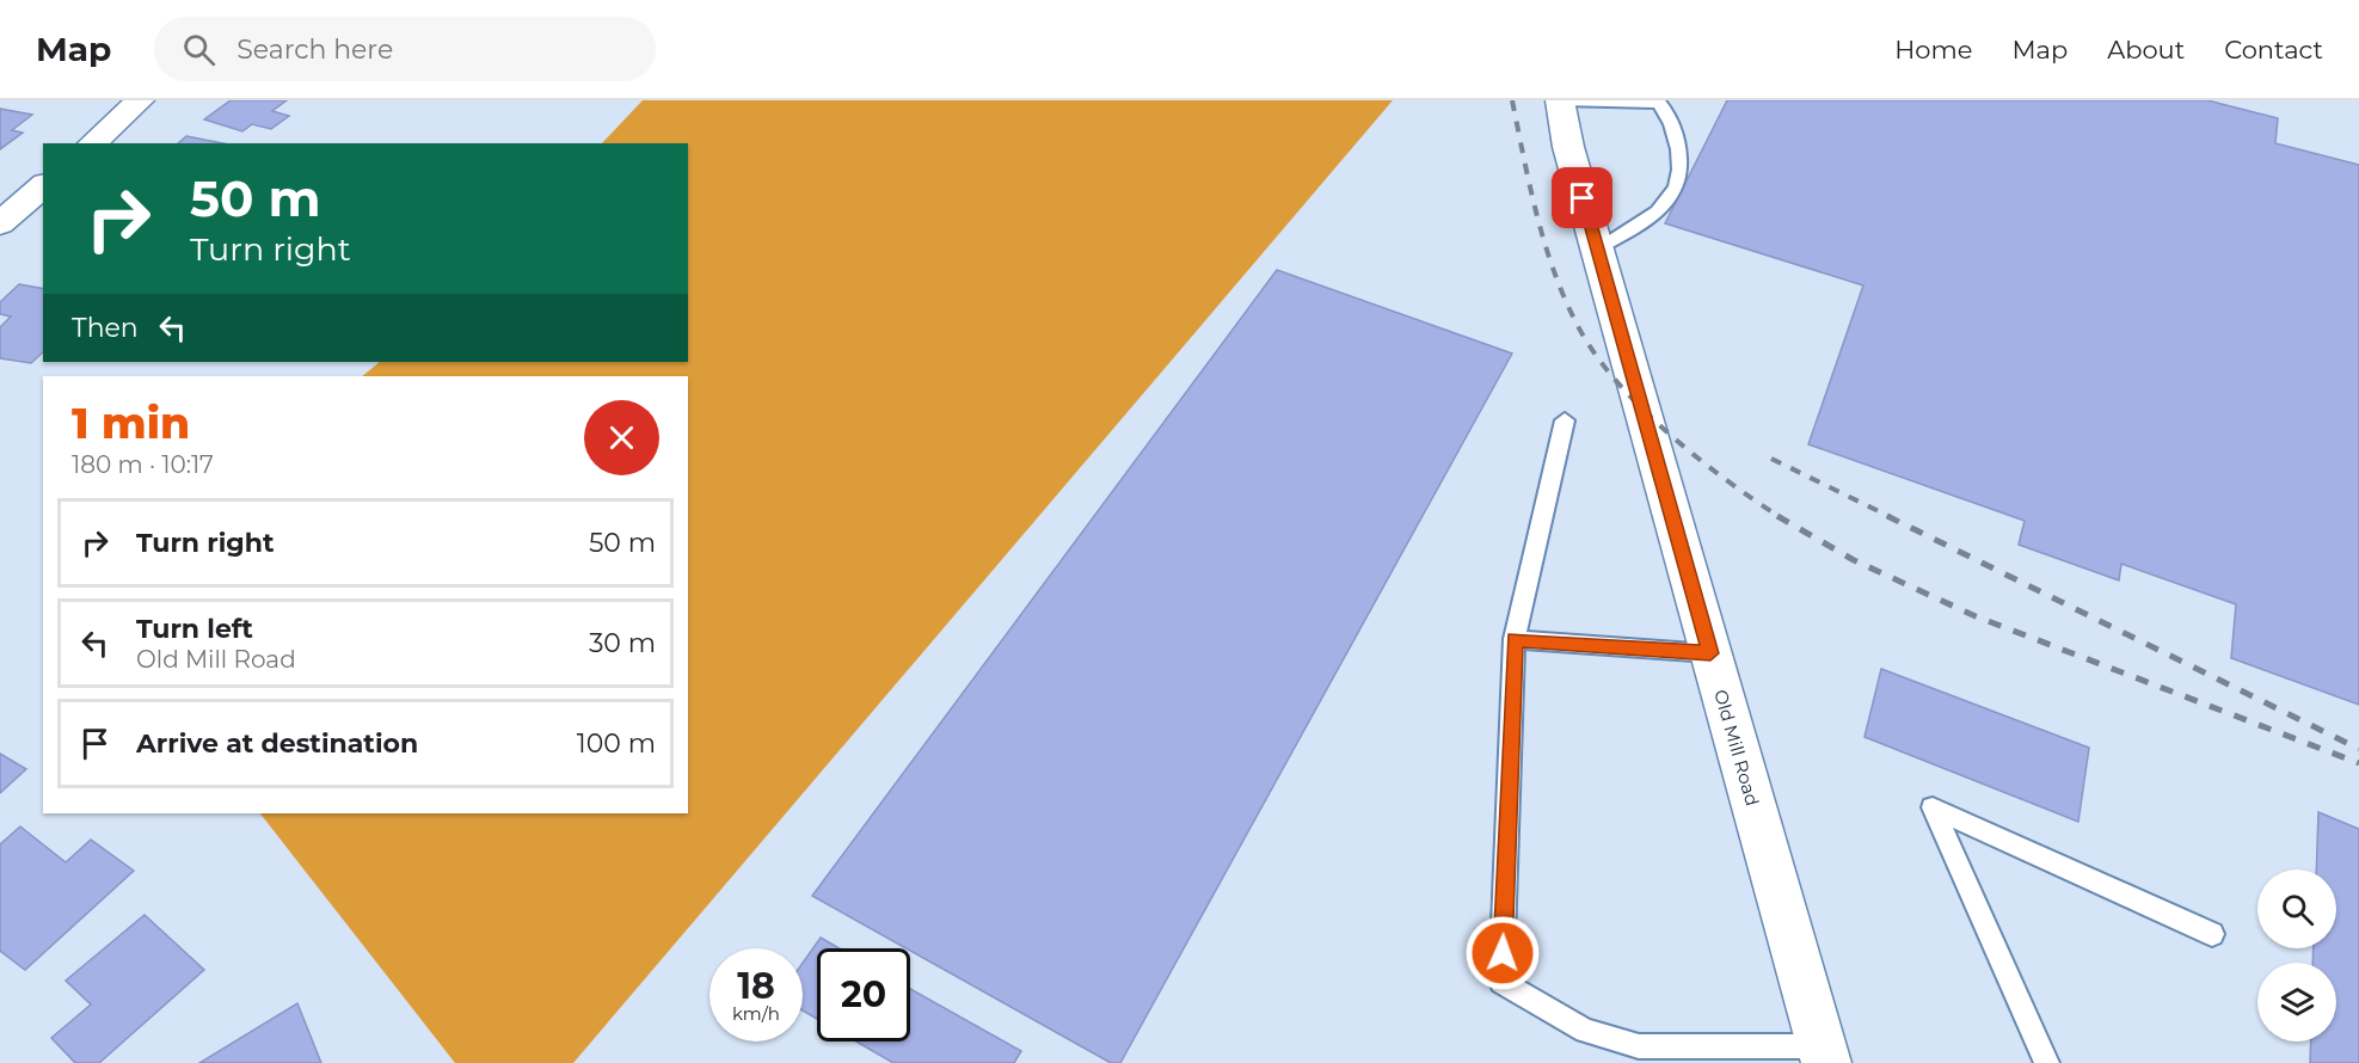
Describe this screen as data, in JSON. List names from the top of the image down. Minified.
{"streets":{"street":["Old Mill Road"]},"page":{"header":"Map","search":"Search here","nav":["Home","Map","About","Contact"],"turn":["50 m","Turn right"],"then":"Then","heading":["1 min","180 m · 10:17"],"list":[{"name":"Turn right","value":"50 m"},{"name":"Turn left","note":"Old Mill Road","value":"30 m"},{"name":"Arrive at destination","value":"100 m"}],"speed":"18 km/h","limit":"20"}}
